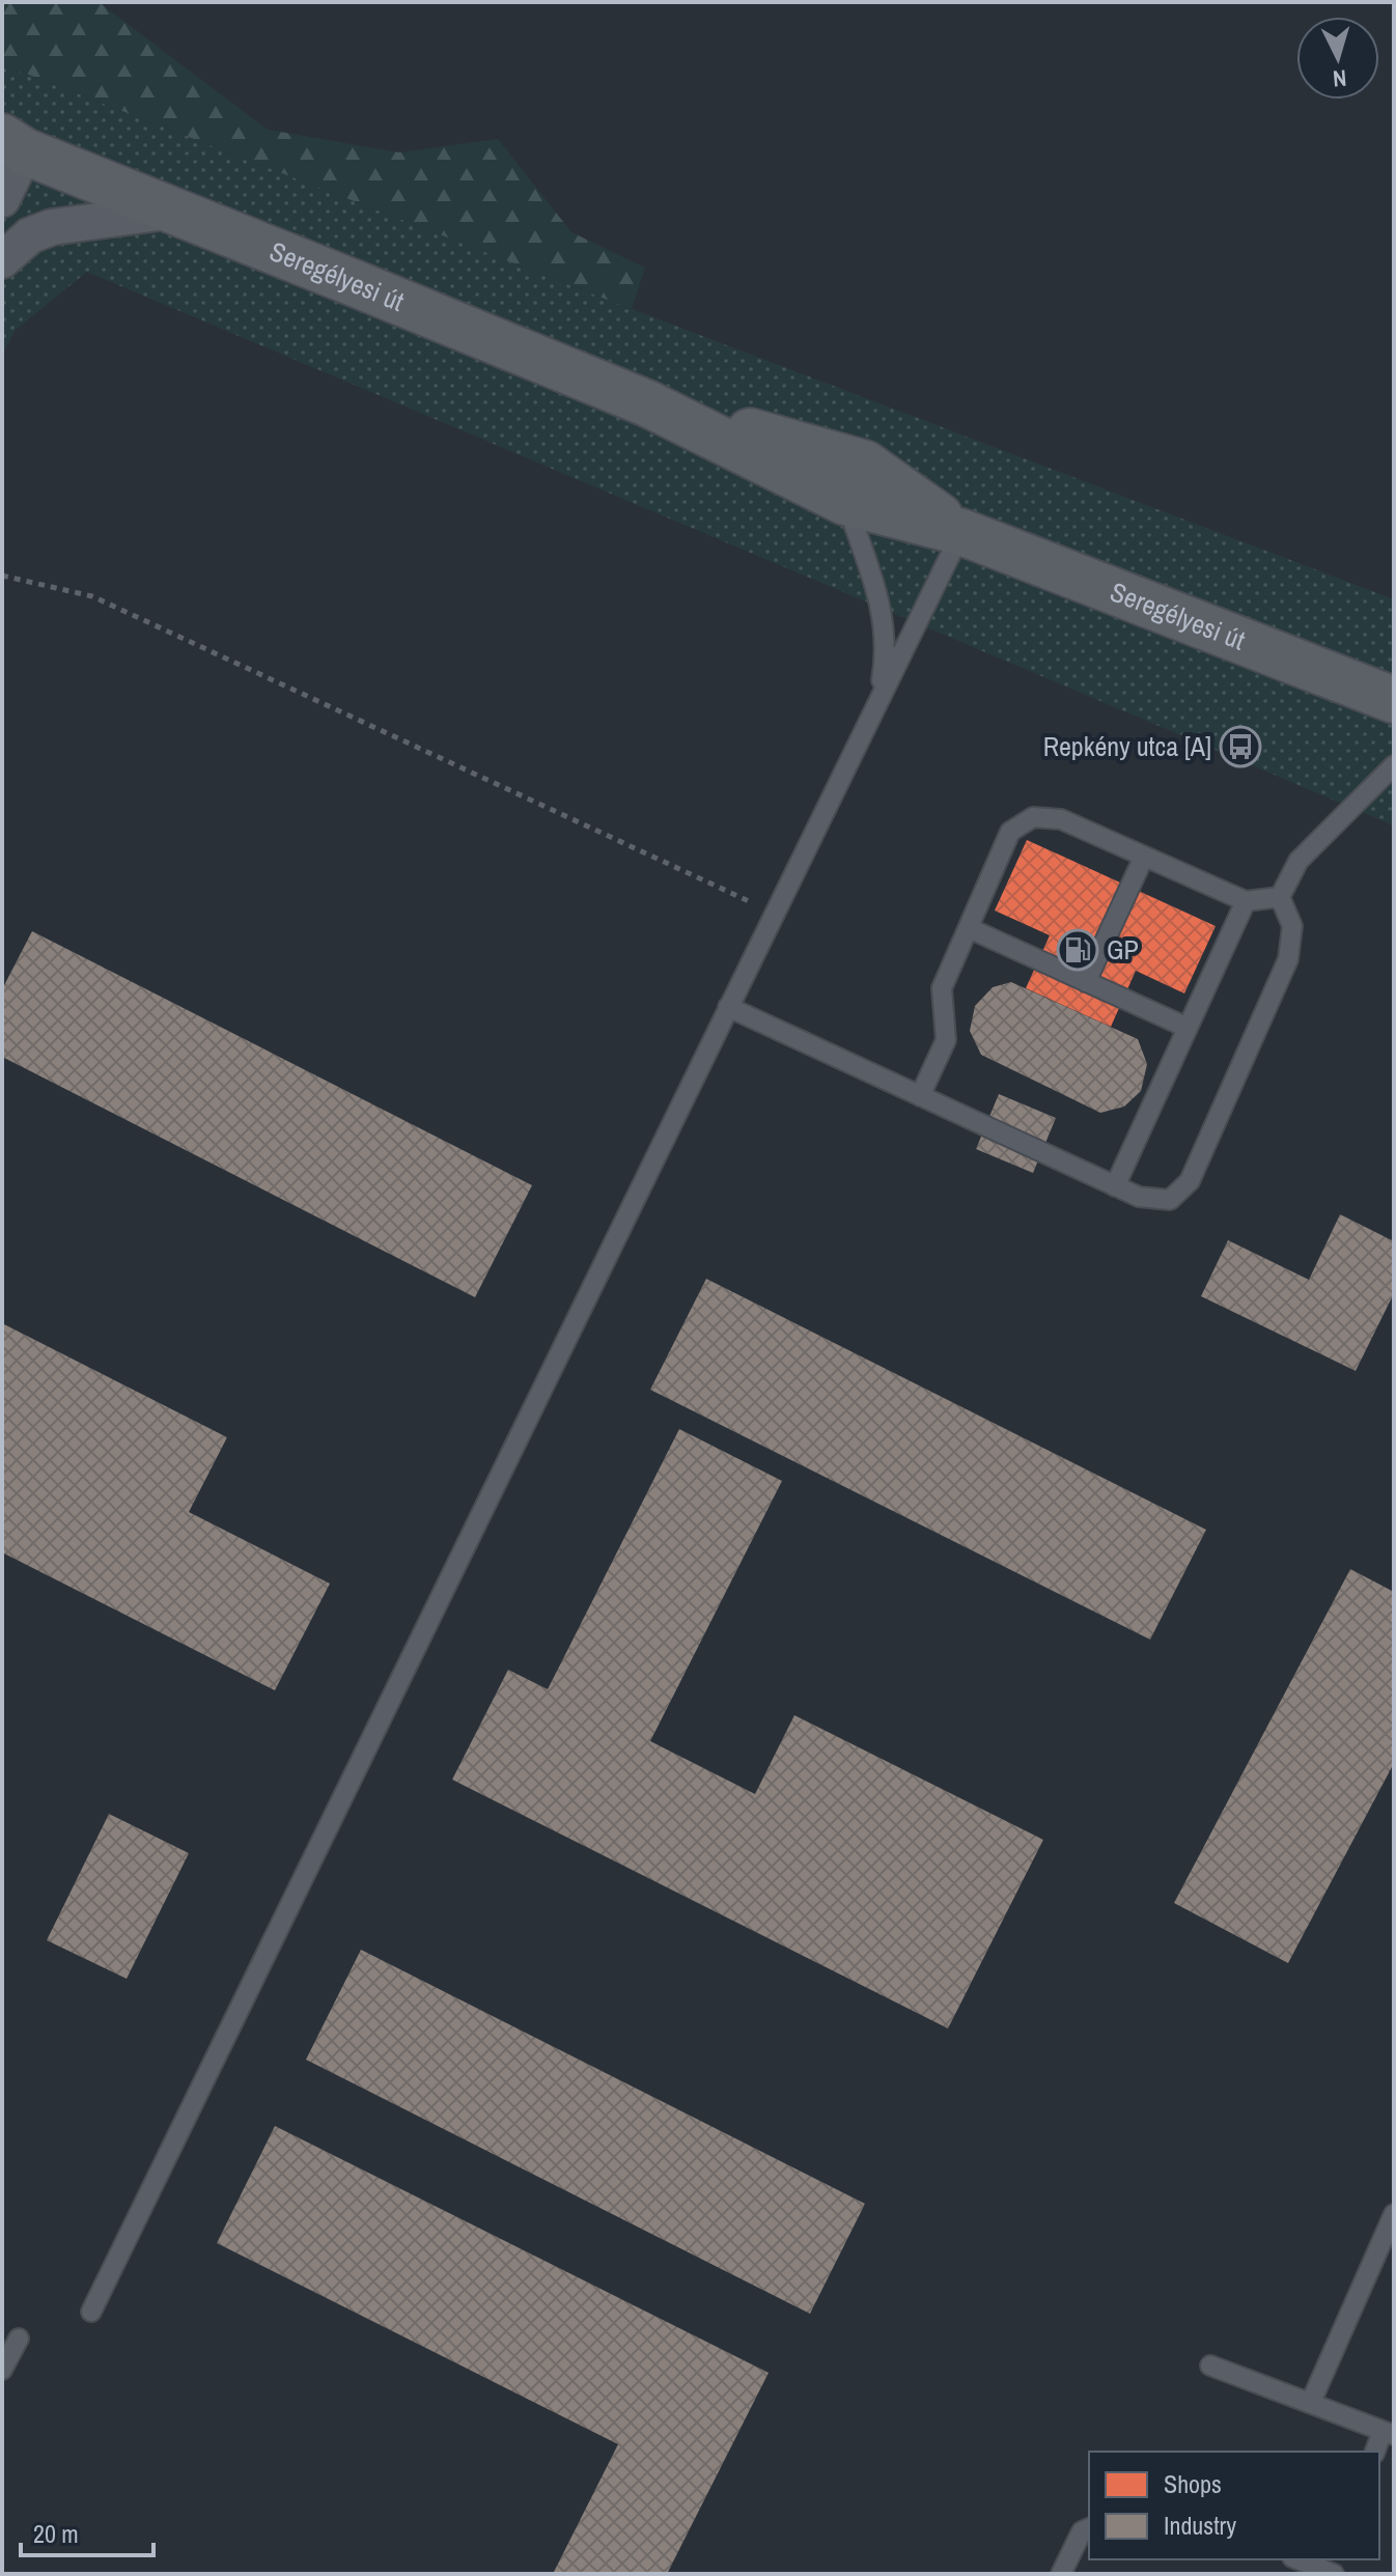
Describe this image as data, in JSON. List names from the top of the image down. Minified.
{"streets":{"main road":["Seregélyesi út"]},"places":{"bus stop":["Repkény utca [A]"],"fuel station":["GP"]},"legend":["Shops","Industry"],"scale_bar":"20 m","north":"bottom"}
